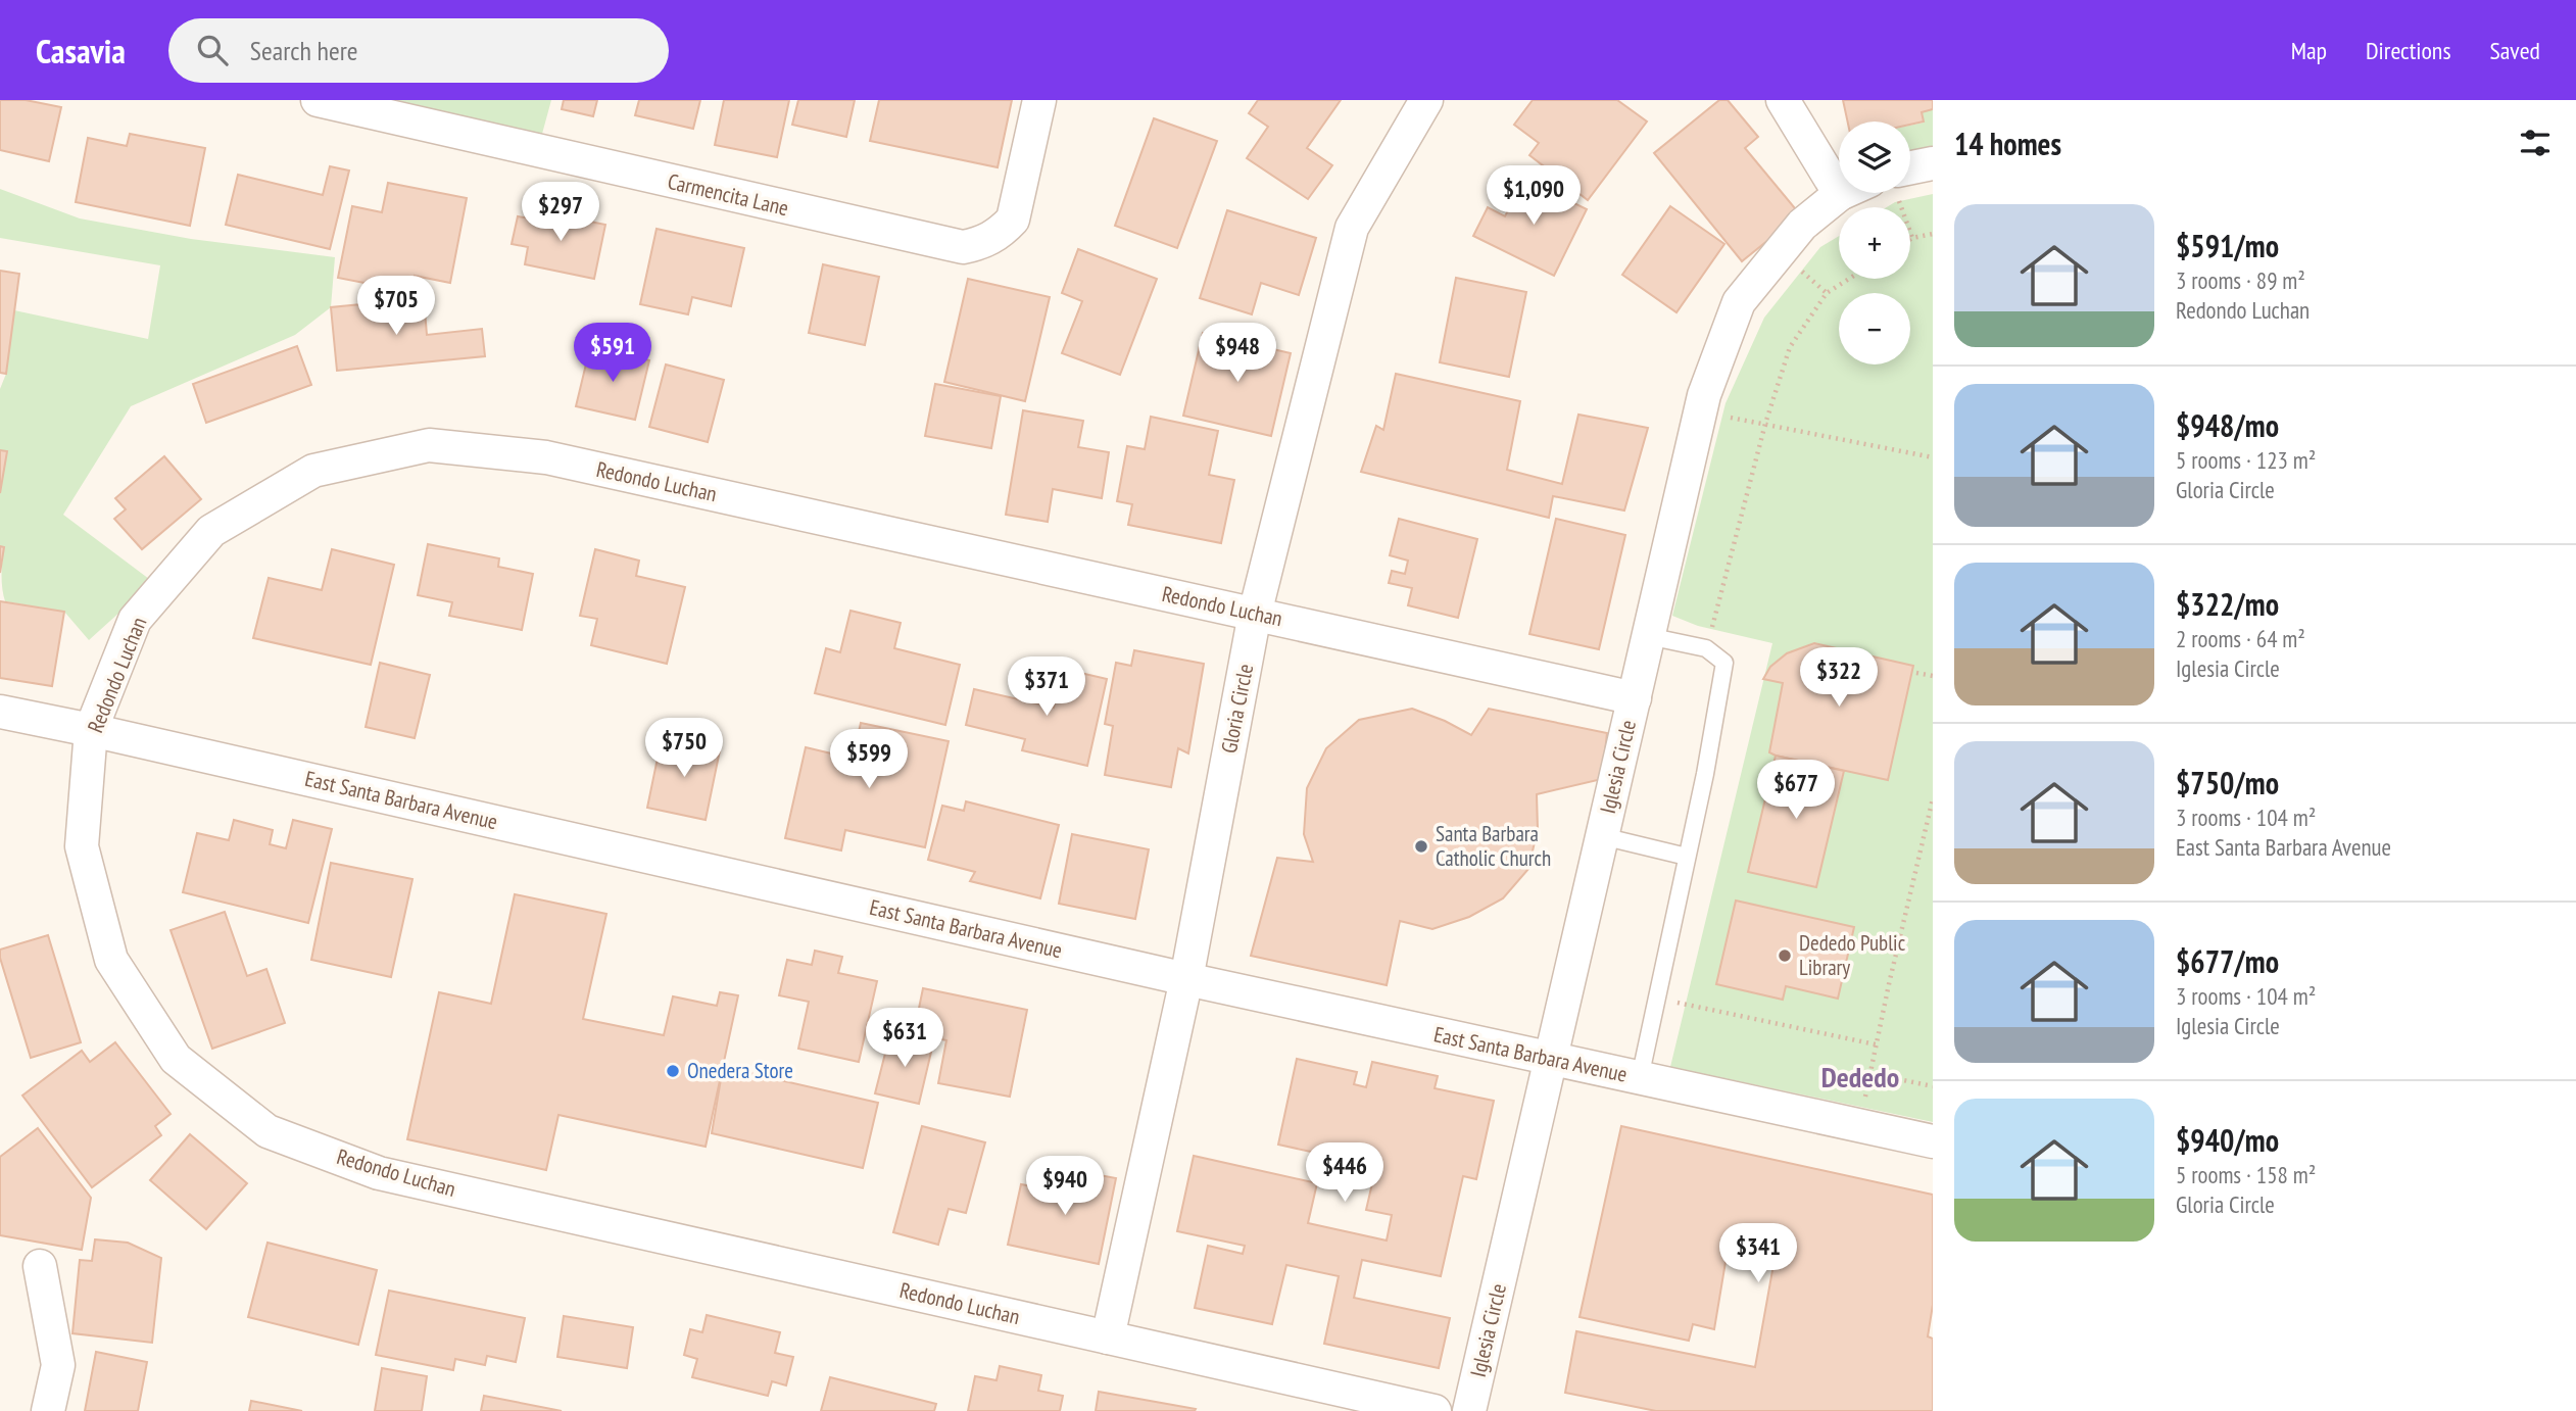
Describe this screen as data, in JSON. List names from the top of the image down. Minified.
{"streets":{"street":["Carmencita Lane","Redondo Luchan","Gloria Circle","Iglesia Circle","East Santa Barbara Avenue"]},"crossings":[["Redondo Luchan","Gloria Circle"],["Redondo Luchan","Iglesia Circle"],["Redondo Luchan","East Santa Barbara Avenue"],["Gloria Circle","East Santa Barbara Avenue"],["Iglesia Circle","East Santa Barbara Avenue"]],"districts":["Dededo"],"places":["Santa Barbara Catholic Church","Dededo Public Library","Onedera Store"],"page":{"header":"Casavia","search":"Search here","nav":["Map","Directions","Saved"],"heading":"14 homes","map_buttons":["+","−"],"price":["$1,090","$297","$705","$591","$948","$322","$371","$750","$599","$677","$631","$446","$940","$341"],"list":[{"name":"$591/mo","note":"3 rooms · 89 m² · Redondo Luchan"},{"name":"$948/mo","note":"5 rooms · 123 m² · Gloria Circle"},{"name":"$322/mo","note":"2 rooms · 64 m² · Iglesia Circle"},{"name":"$750/mo","note":"3 rooms · 104 m² · East Santa Barbara Avenue"},{"name":"$677/mo","note":"3 rooms · 104 m² · Iglesia Circle"},{"name":"$940/mo","note":"5 rooms · 158 m² · Gloria Circle"}]}}
